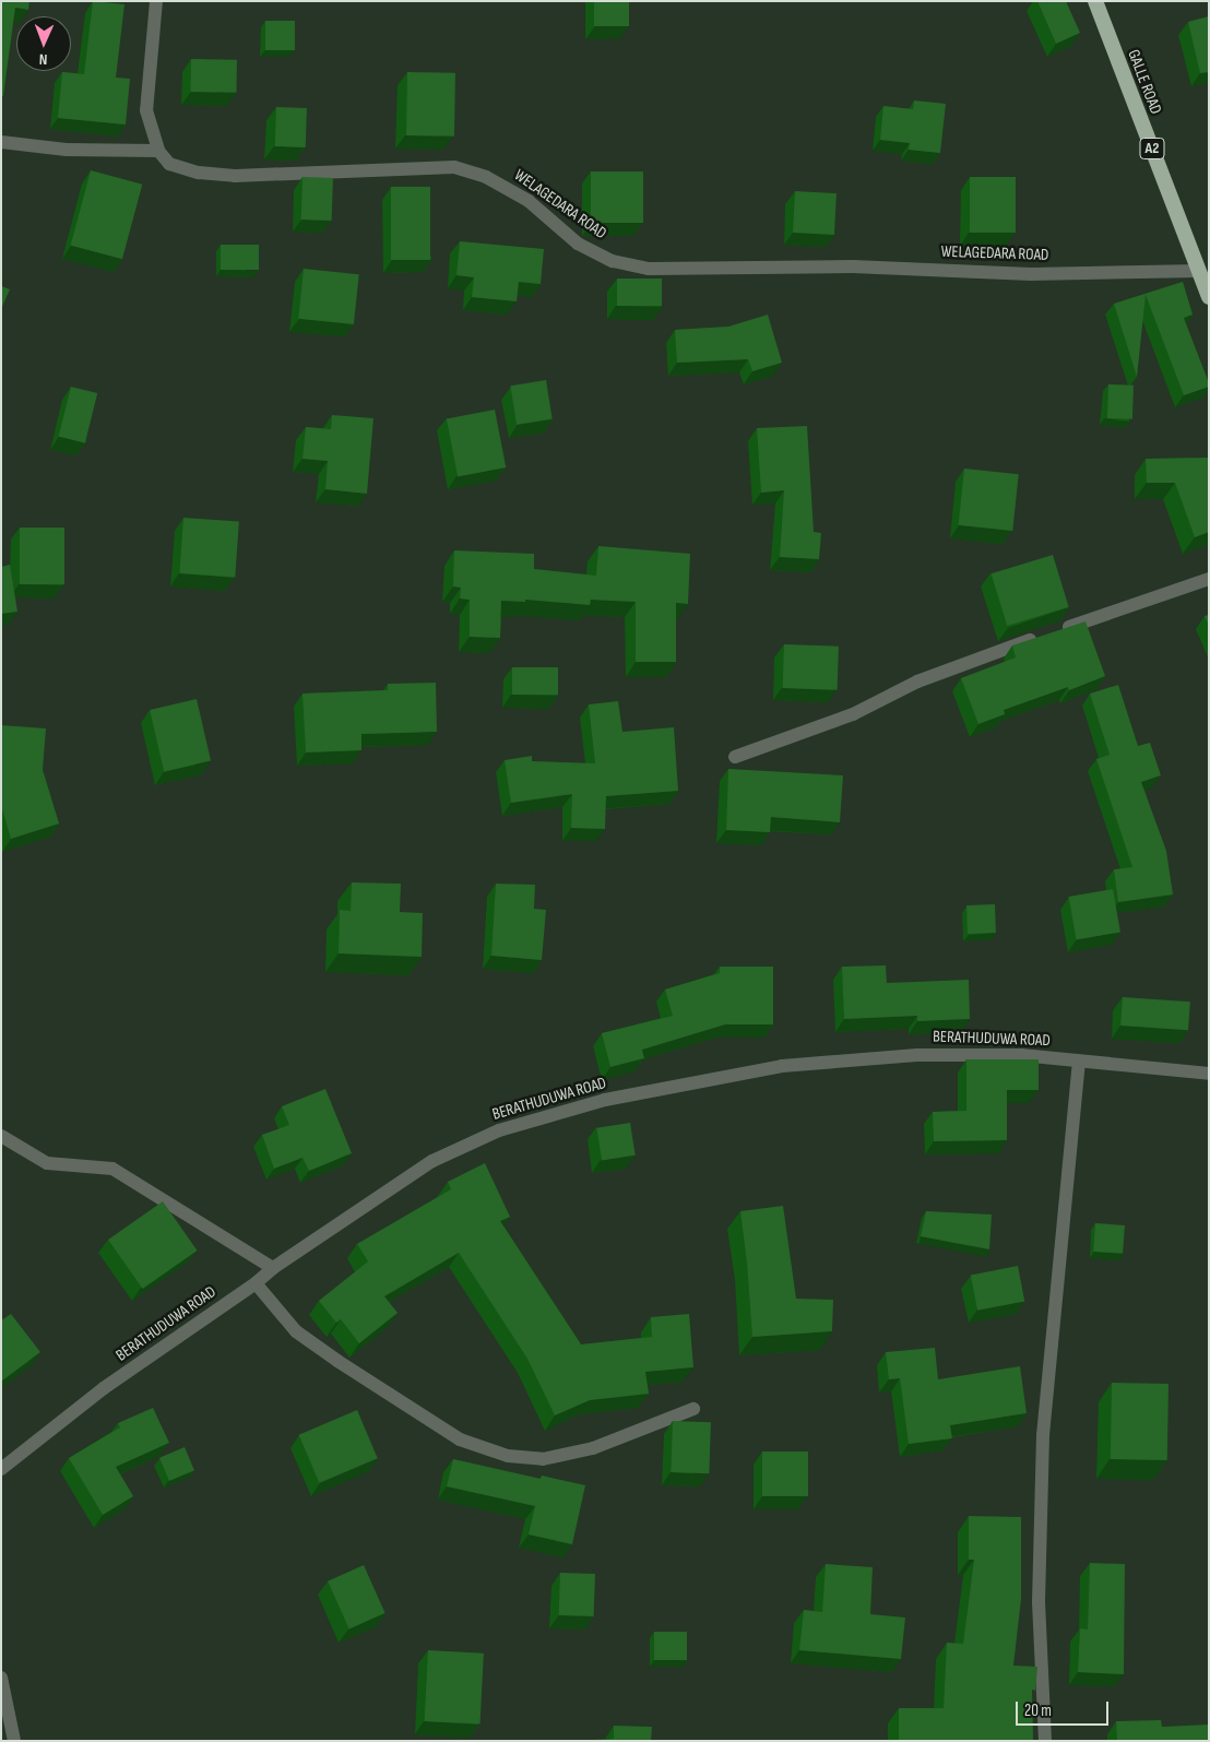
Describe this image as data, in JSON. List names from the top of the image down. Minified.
{"streets":{"highway":["GALLE ROAD","A2"],"street":["WELAGEDARA ROAD","BERATHUDUWA ROAD"]},"crossings":[["GALLE ROAD","WELAGEDARA ROAD"]],"scale_bar":"20 m","north":"bottom"}
